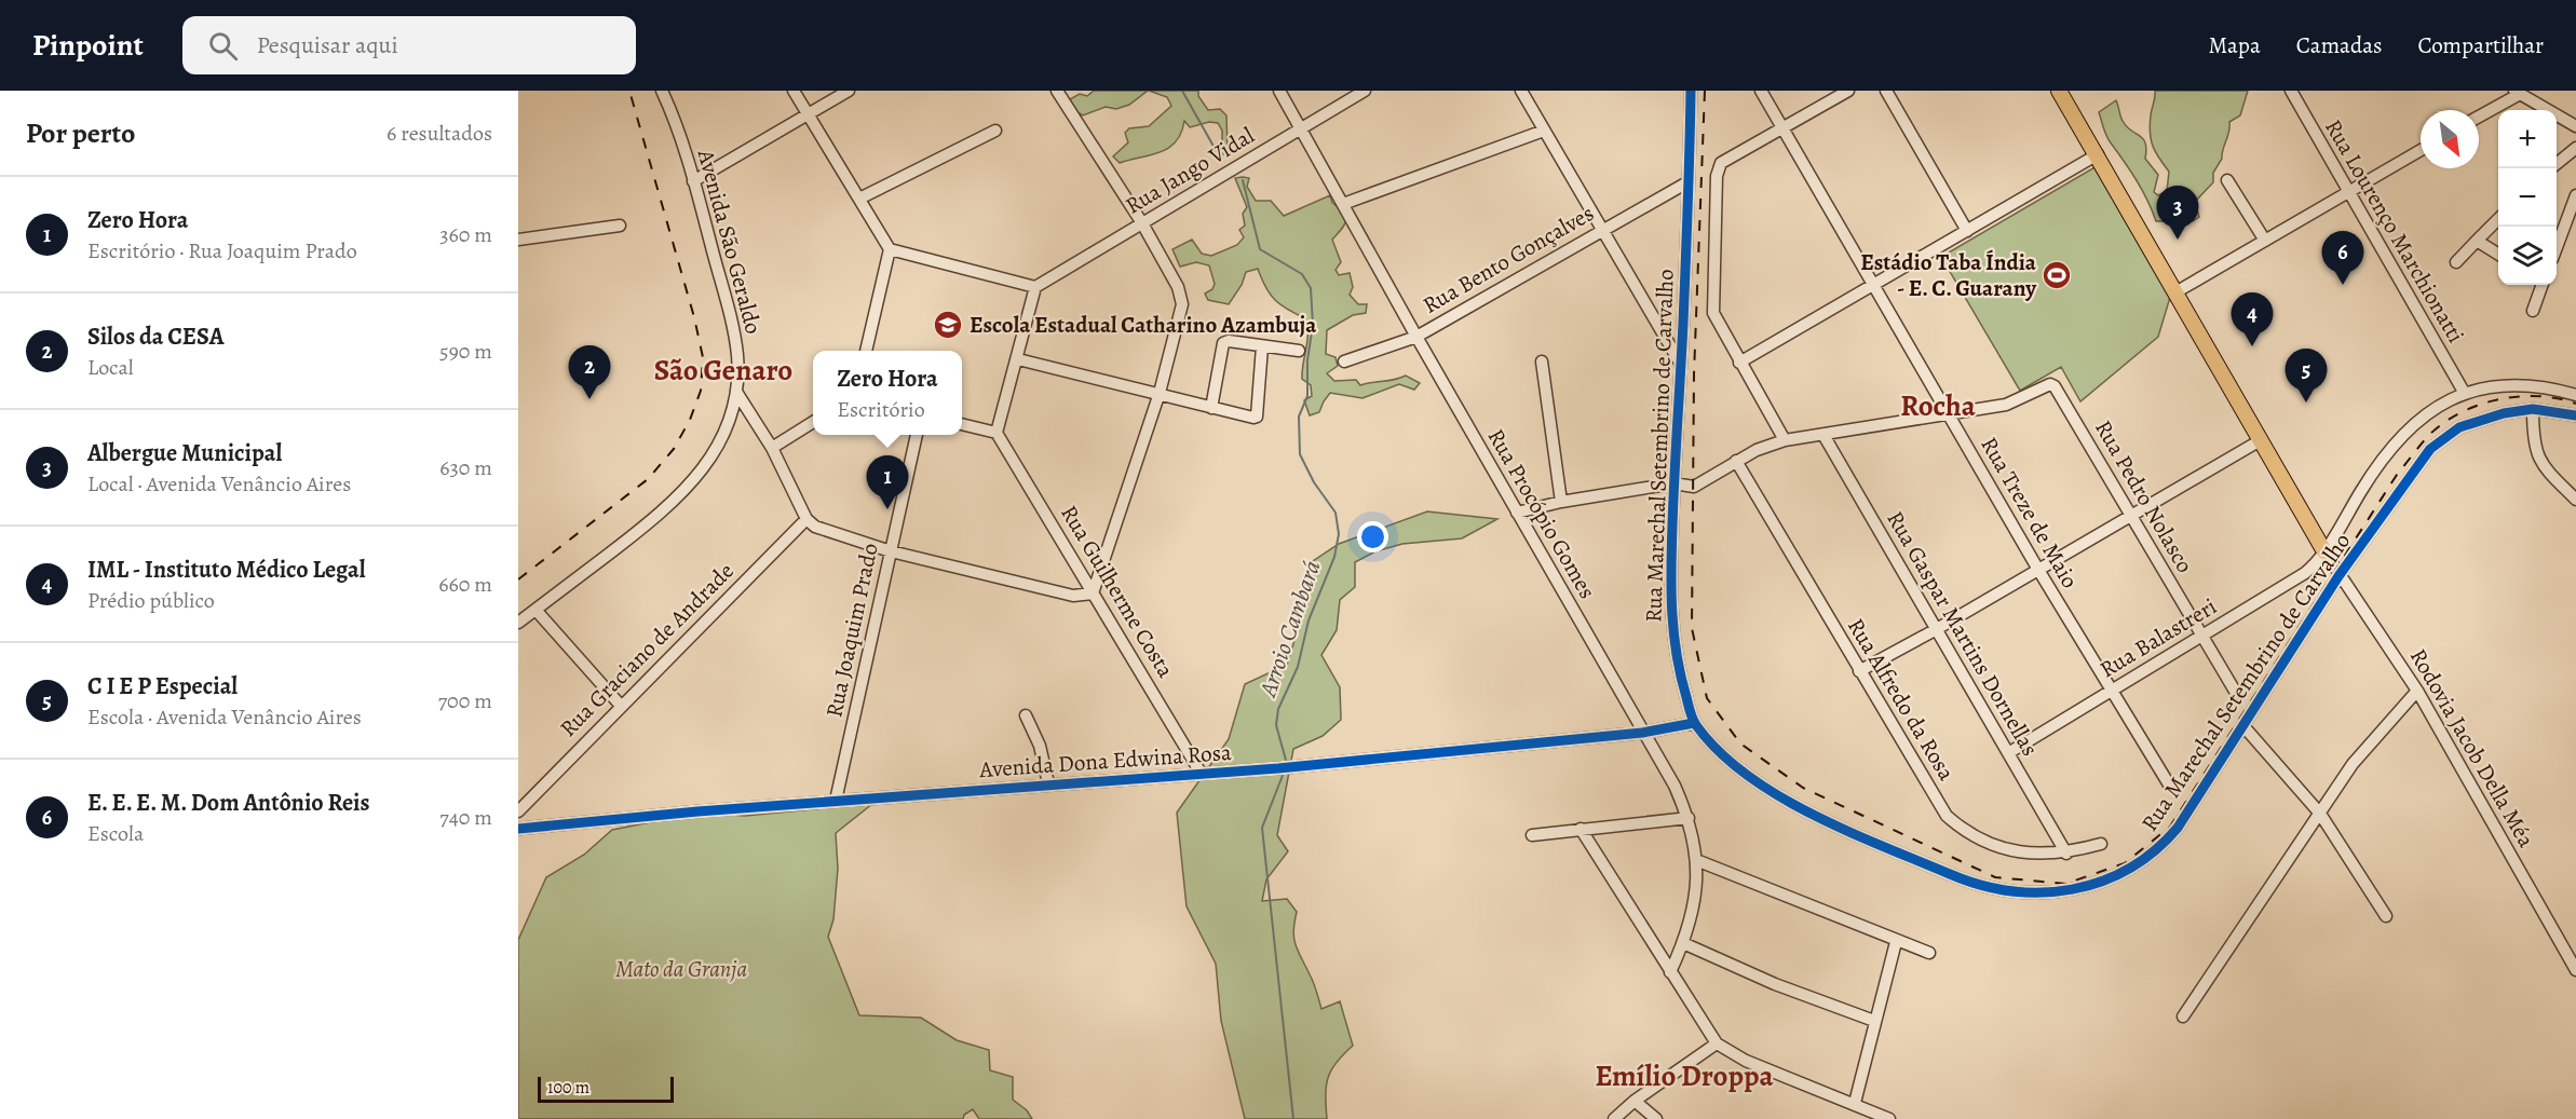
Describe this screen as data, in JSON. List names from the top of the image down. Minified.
{"streets":{"street":["Rua Jango Vidal","Rua Lourenço Marchionatti","Avenida São Geraldo","Rua Bento Gonçalves","Rua Marechal Setembrino de Carvalho","Rua Pedro Nolasco","Rua Treze de Maio","Rua Procópio Gomes","Rua Guilherme Costa","Rua Joaquim Prado","Rua Gaspar Martins Dornellas","Rua Balastreri","Rua Graciano de Andrade","Rua Alfredo da Rosa","Rodovia Jacob Della Méa","Avenida Dona Edwina Rosa"]},"crossings":[["Rua Jango Vidal","Rua Procópio Gomes"],["Rua Lourenço Marchionatti","Rua Marechal Setembrino de Carvalho"],["Rua Bento Gonçalves","Rua Marechal Setembrino de Carvalho"],["Rua Bento Gonçalves","Rua Procópio Gomes"],["Rua Marechal Setembrino de Carvalho","Rua Balastreri"],["Rua Marechal Setembrino de Carvalho","Rodovia Jacob Della Méa"],["Rua Marechal Setembrino de Carvalho","Avenida Dona Edwina Rosa"],["Rua Pedro Nolasco","Rua Treze de Maio"],["Rua Pedro Nolasco","Rua Balastreri"],["Rua Treze de Maio","Rua Balastreri"],["Rua Procópio Gomes","Avenida Dona Edwina Rosa"],["Rua Guilherme Costa","Avenida Dona Edwina Rosa"],["Rua Joaquim Prado","Avenida Dona Edwina Rosa"],["Rua Gaspar Martins Dornellas","Rua Balastreri"],["Rua Gaspar Martins Dornellas","Rua Alfredo da Rosa"],["Rua Balastreri","Rodovia Jacob Della Méa"]],"districts":["São Genaro","Rocha","Emílio Droppa"],"water":["Arroio Cambará"],"parks":["Mato da Granja"],"places":{"sports":["Estádio Taba Índia - E. C. Guarany"],"school or university":["Escola Estadual Catharino Azambuja"]},"scale_bar":"100 m","north":"bottom right","page":{"header":"Pinpoint","search":"Pesquisar aqui","nav":["Mapa","Camadas","Compartilhar"],"heading":["Por perto","6 resultados"],"map_buttons":["+","−"],"list":[{"mark":"1","name":"Zero Hora","note":"Escritório · Rua Joaquim Prado","value":"360 m"},{"mark":"2","name":"Silos da CESA","note":"Local","value":"590 m"},{"mark":"3","name":"Albergue Municipal","note":"Local · Avenida Venâncio Aires","value":"630 m"},{"mark":"4","name":"IML - Instituto Médico Legal","note":"Prédio público","value":"660 m"},{"mark":"5","name":"C I E P Especial","note":"Escola · Avenida Venâncio Aires","value":"700 m"},{"mark":"6","name":"E. E. E. M. Dom Antônio Reis","note":"Escola","value":"740 m"}],"pins":["3","6","4","2","5","1"],"popup":["Zero Hora","Escritório"],"scale":"100 m"}}
